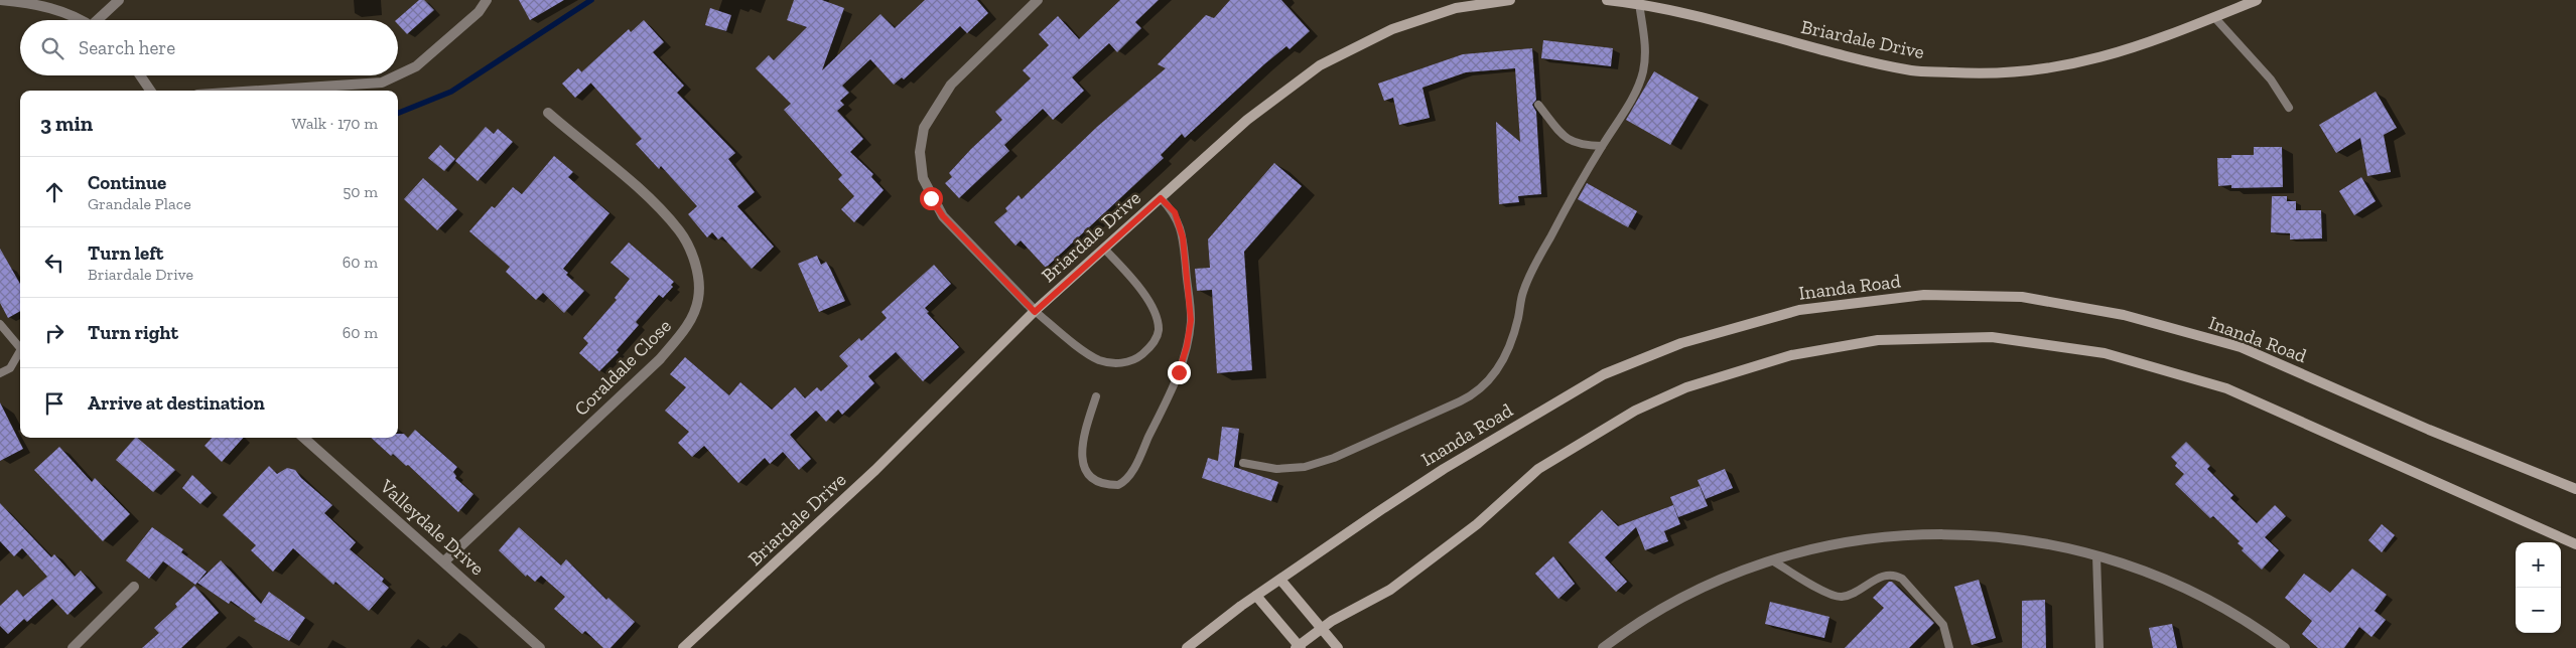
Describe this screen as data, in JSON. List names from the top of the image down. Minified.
{"streets":{"street":["Briardale Drive","Inanda Road","Coraldale Close","Valleydale Drive"]},"crossings":[["Coraldale Close","Valleydale Drive"]],"page":{"search":"Search here","heading":["3 min","Walk · 170 m"],"list":[["Continue","Grandale Place","50 m"],["Turn left","Briardale Drive","60 m"],["Turn right","60 m"],"Arrive at destination"],"map_buttons":["+","−"]}}
